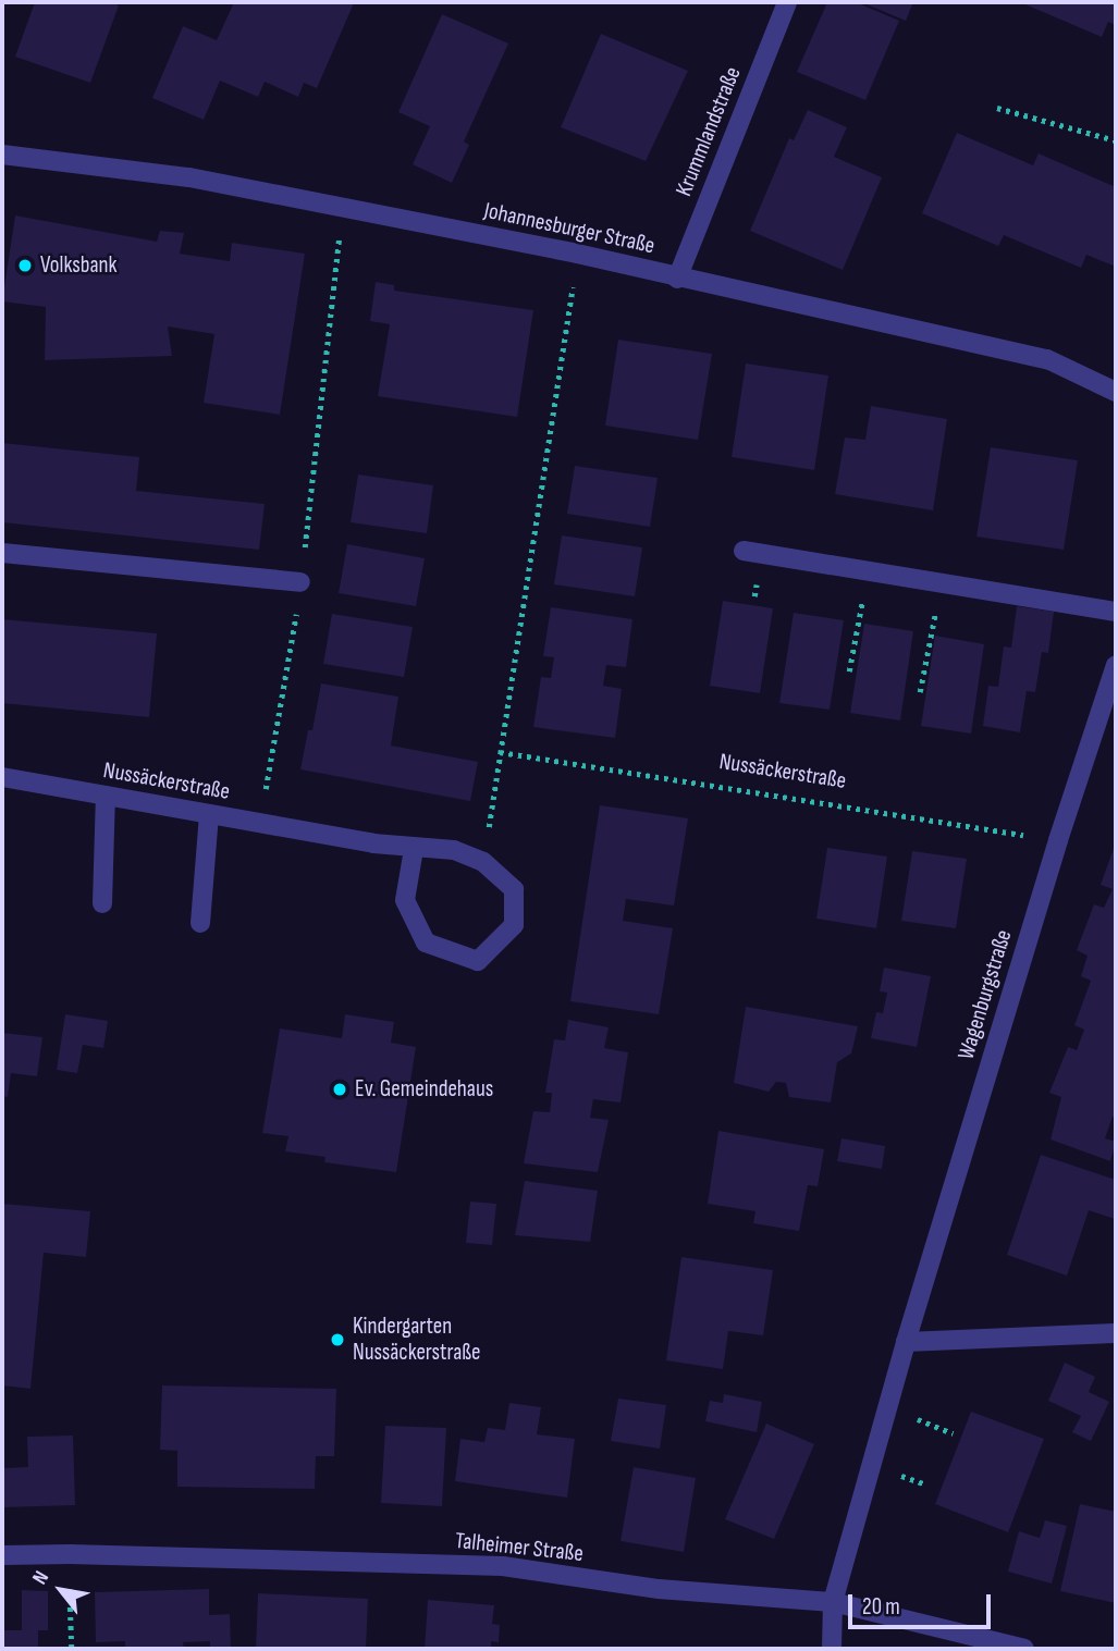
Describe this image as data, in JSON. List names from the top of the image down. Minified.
{"streets":{"street":["Krummlandstraße","Johannesburger Straße","Nussäckerstraße","Wagenburgstraße","Talheimer Straße"]},"crossings":[["Krummlandstraße","Johannesburger Straße"],["Nussäckerstraße","Wagenburgstraße"],["Wagenburgstraße","Talheimer Straße"]],"places":["Volksbank","Ev. Gemeindehaus","Kindergarten Nussäckerstraße"],"scale_bar":"20 m","north":"top left"}
